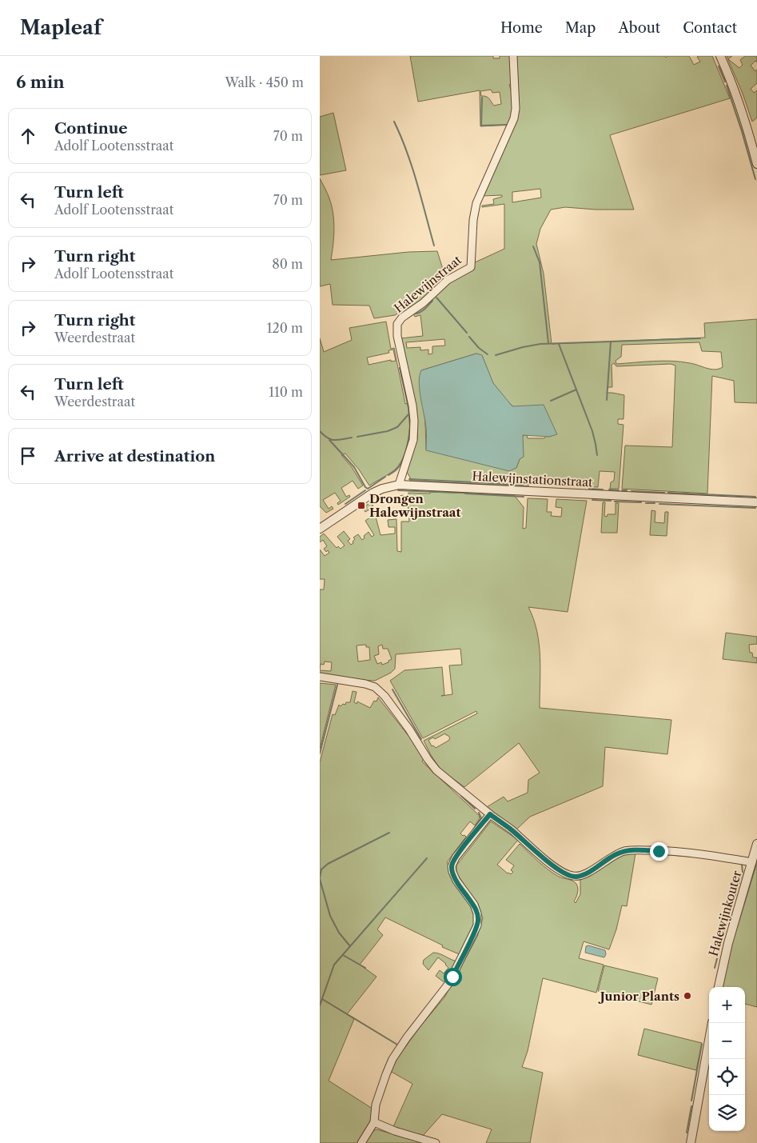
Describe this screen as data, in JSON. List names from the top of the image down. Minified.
{"streets":{"street":["Halewijnstraat","Halewijnstationstraat","Halewijnkouter"]},"crossings":[["Halewijnstraat","Halewijnstationstraat"]],"places":{"transit":["Drongen Halewijnstraat"],"other":["Junior Plants"]},"page":{"header":"Mapleaf","nav":["Home","Map","About","Contact"],"heading":["6 min","Walk · 450 m"],"list":[["Continue","Adolf Lootensstraat","70 m"],["Turn left","Adolf Lootensstraat","70 m"],["Turn right","Adolf Lootensstraat","80 m"],["Turn right","Weerdestraat","120 m"],["Turn left","Weerdestraat","110 m"],"Arrive at destination"],"map_buttons":["+","−"]}}
